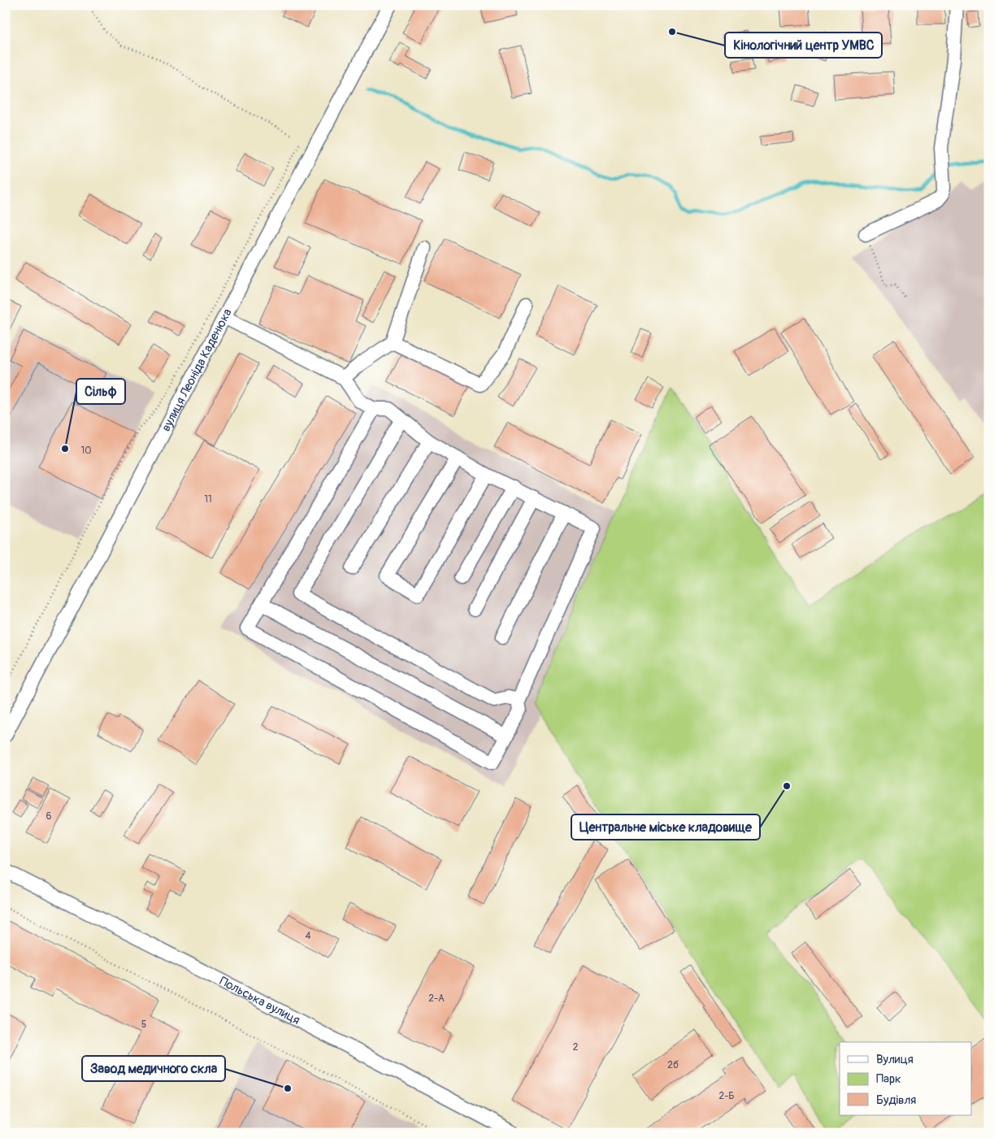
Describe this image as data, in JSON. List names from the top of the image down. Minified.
{"streets":{"street":["вулиця Леоніда Каденюка","Польська вулиця"]},"places":["Кінологічний центр УМВС","Сільф","Центральне міське кладовище","Завод медичного скла"],"house_numbers":["10","11","6","4","2-А","5","2","2б","2-Б"],"legend":["Вулиця","Парк","Будівля"]}
